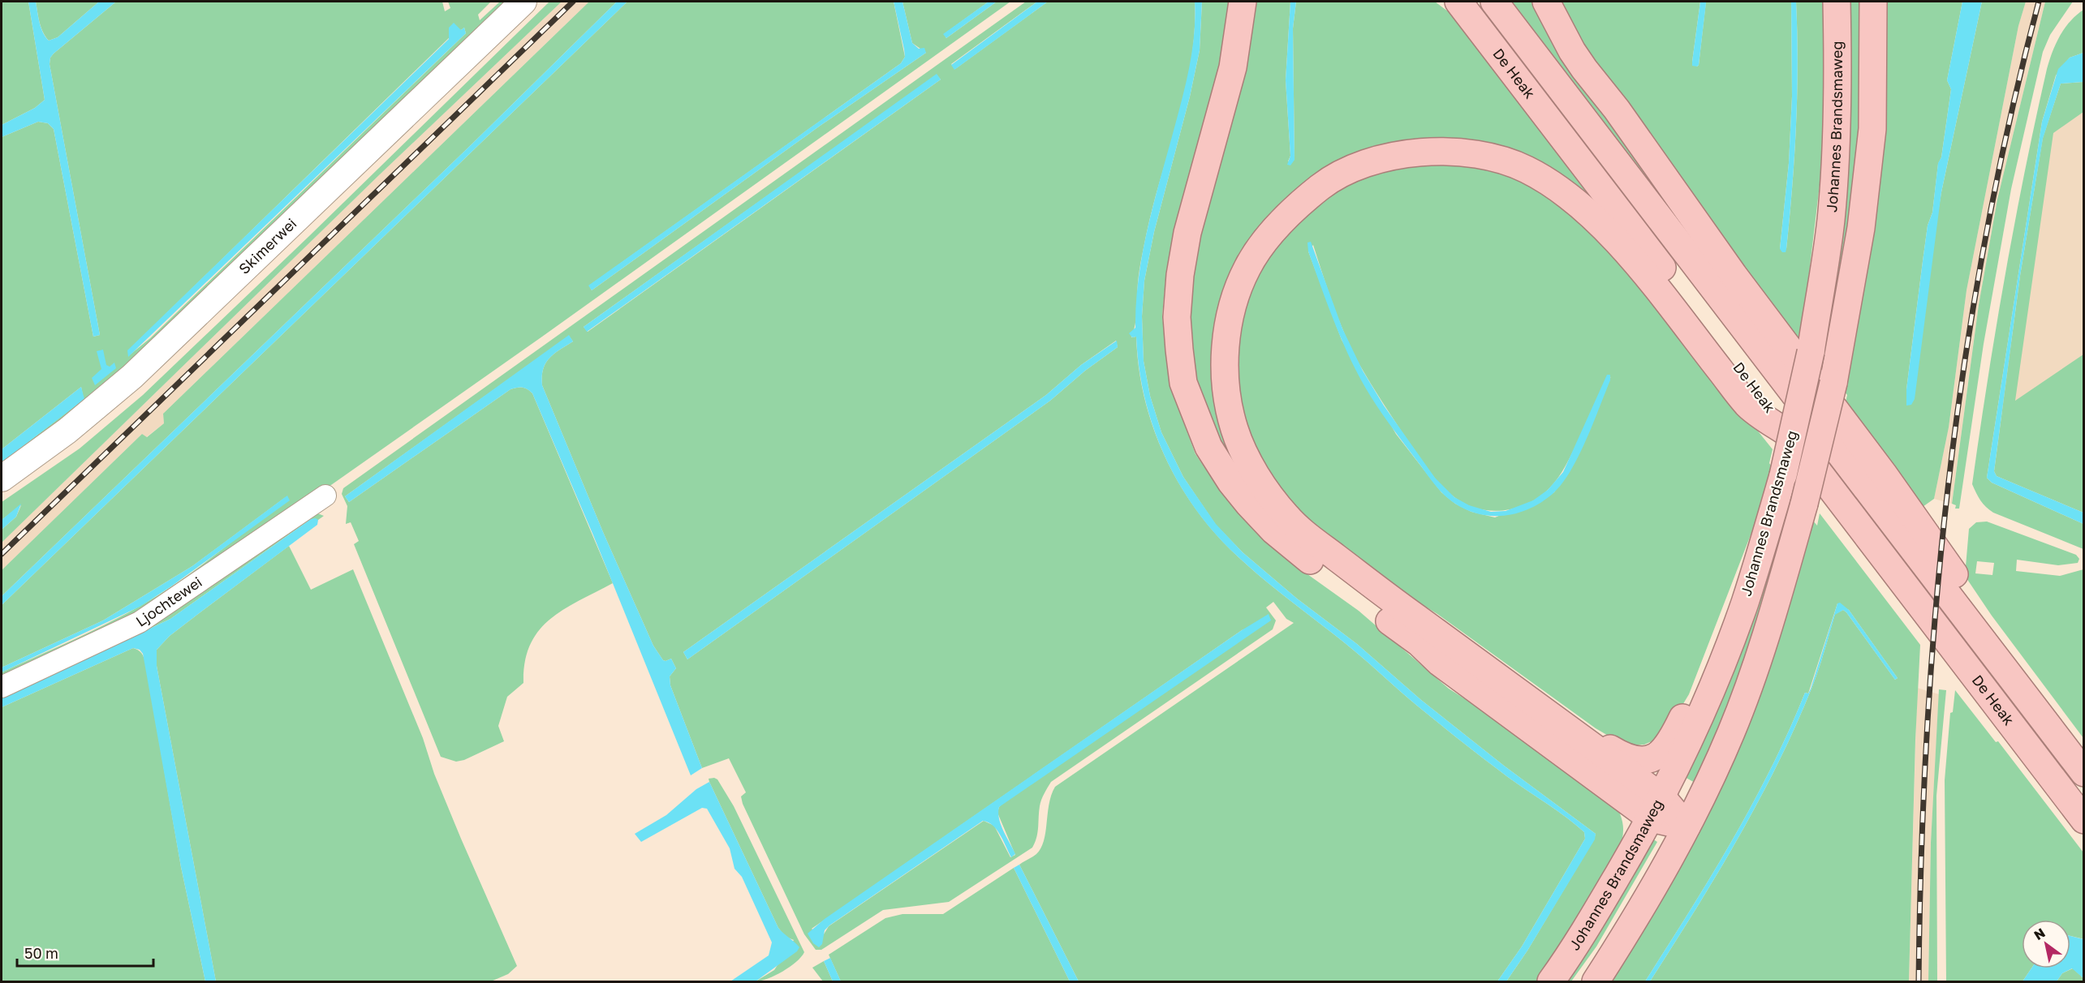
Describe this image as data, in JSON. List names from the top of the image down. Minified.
{"streets":{"highway":["De Heak","Johannes Brandsmaweg"],"street":["Skimerwei","Ljochtewei"]},"scale_bar":"50 m","north":"top left"}
